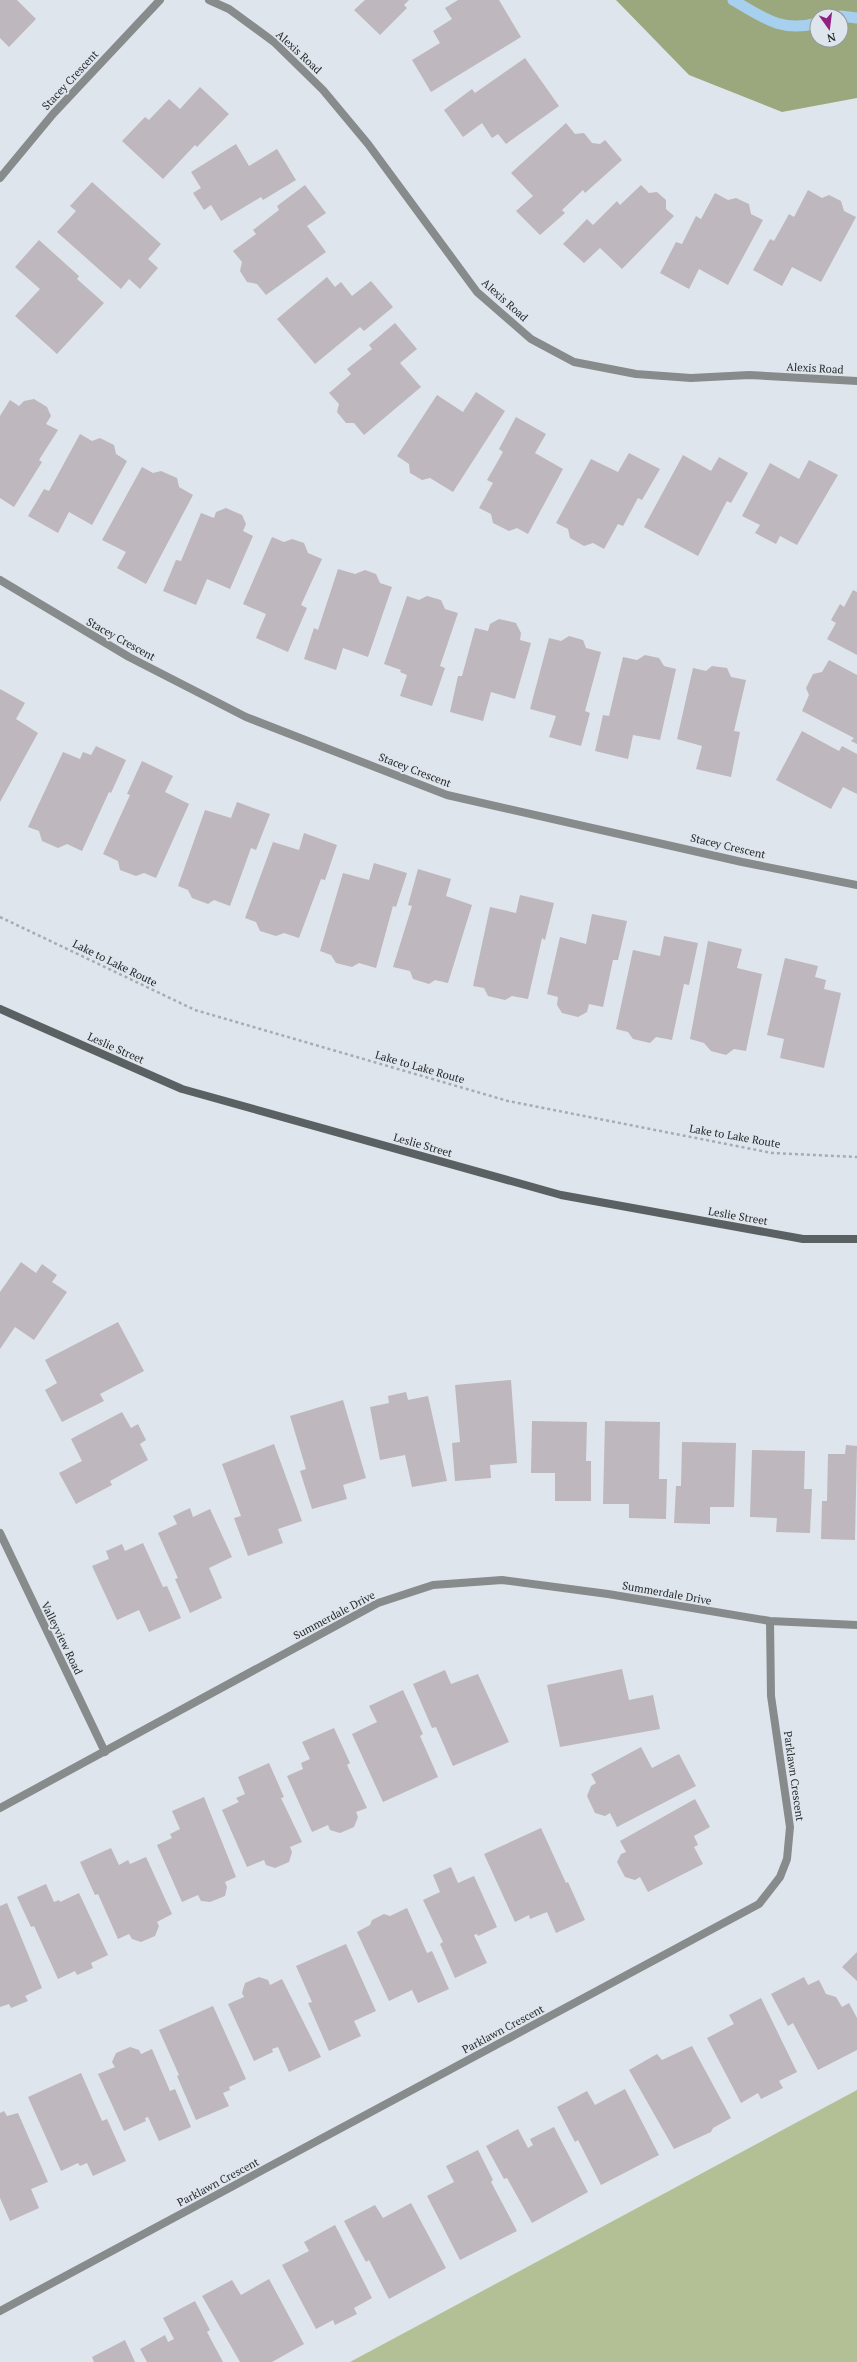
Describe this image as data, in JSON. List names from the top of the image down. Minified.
{"streets":{"main road":["Leslie Street"],"street":["Alexis Road","Stacey Crescent","Summerdale Drive","Valleyview Road","Parklawn Crescent"],"path":["Lake to Lake Route"]},"crossings":[["Summerdale Drive","Valleyview Road"],["Summerdale Drive","Parklawn Crescent"]],"north":"bottom"}
